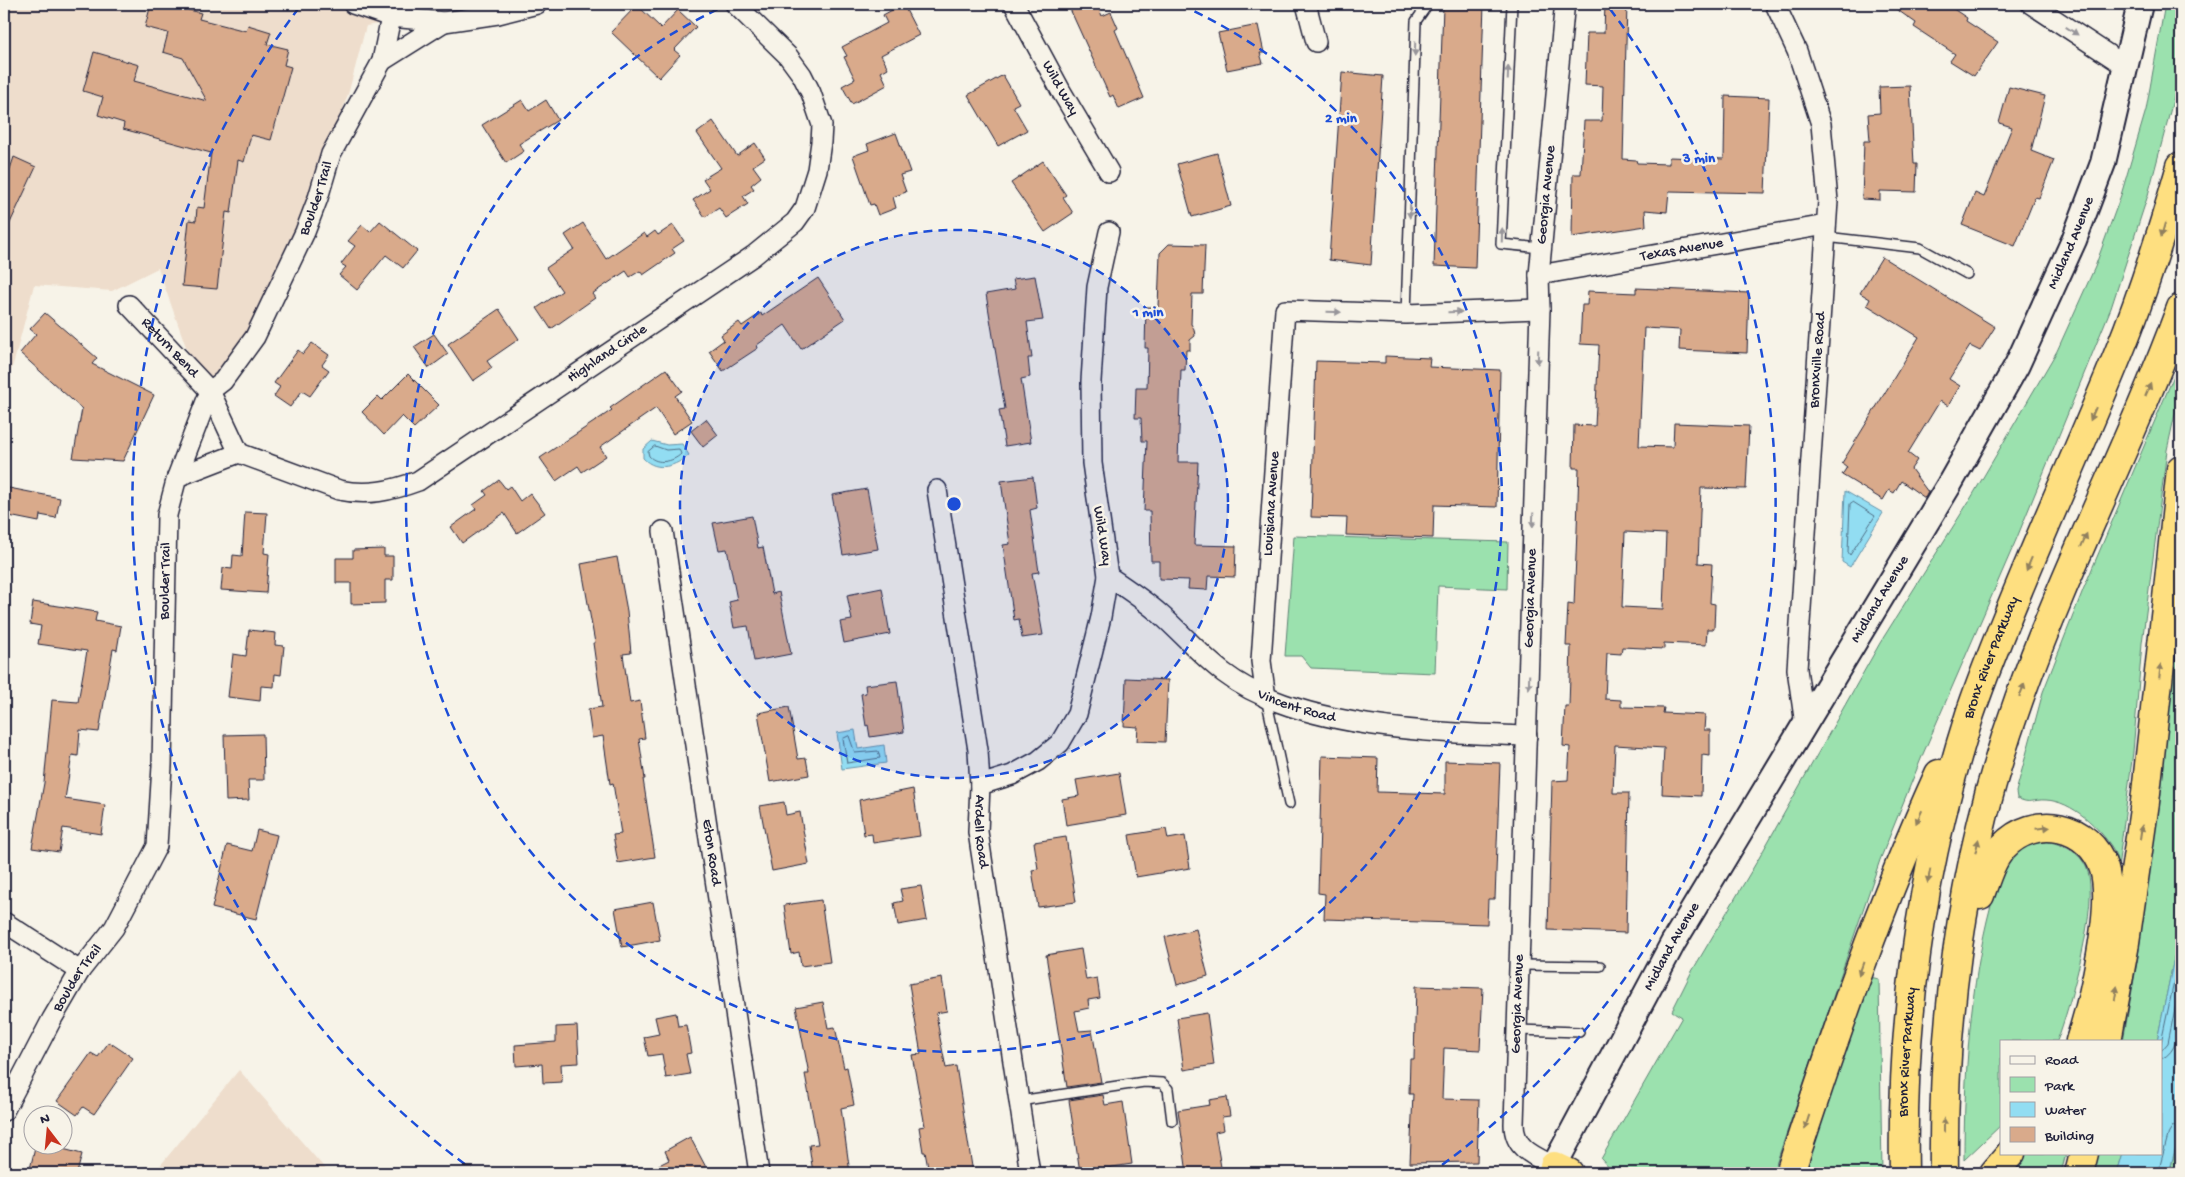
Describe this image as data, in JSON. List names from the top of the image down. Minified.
{"streets":{"highway":["Bronx River Parkway"],"street":["Wild Way","Georgia Avenue","Boulder Trail","Midland Avenue","Texas Avenue","Return Bend","Highland Circle","Bronxville Road","Louisiana Avenue","Vincent Road","Ardell Road","Eton Road"]},"crossings":[["Wild Way","Vincent Road"],["Wild Way","Ardell Road"],["Georgia Avenue","Midland Avenue"],["Georgia Avenue","Texas Avenue"],["Georgia Avenue","Vincent Road"],["Boulder Trail","Return Bend"],["Midland Avenue","Bronxville Road"],["Texas Avenue","Bronxville Road"],["Return Bend","Highland Circle"],["Louisiana Avenue","Vincent Road"]],"one_way":["Georgia Avenue","Louisiana Avenue"],"legend":["Road","Park","Water","Building"],"north":"top","rings":["2 min","3 min","1 min"]}
